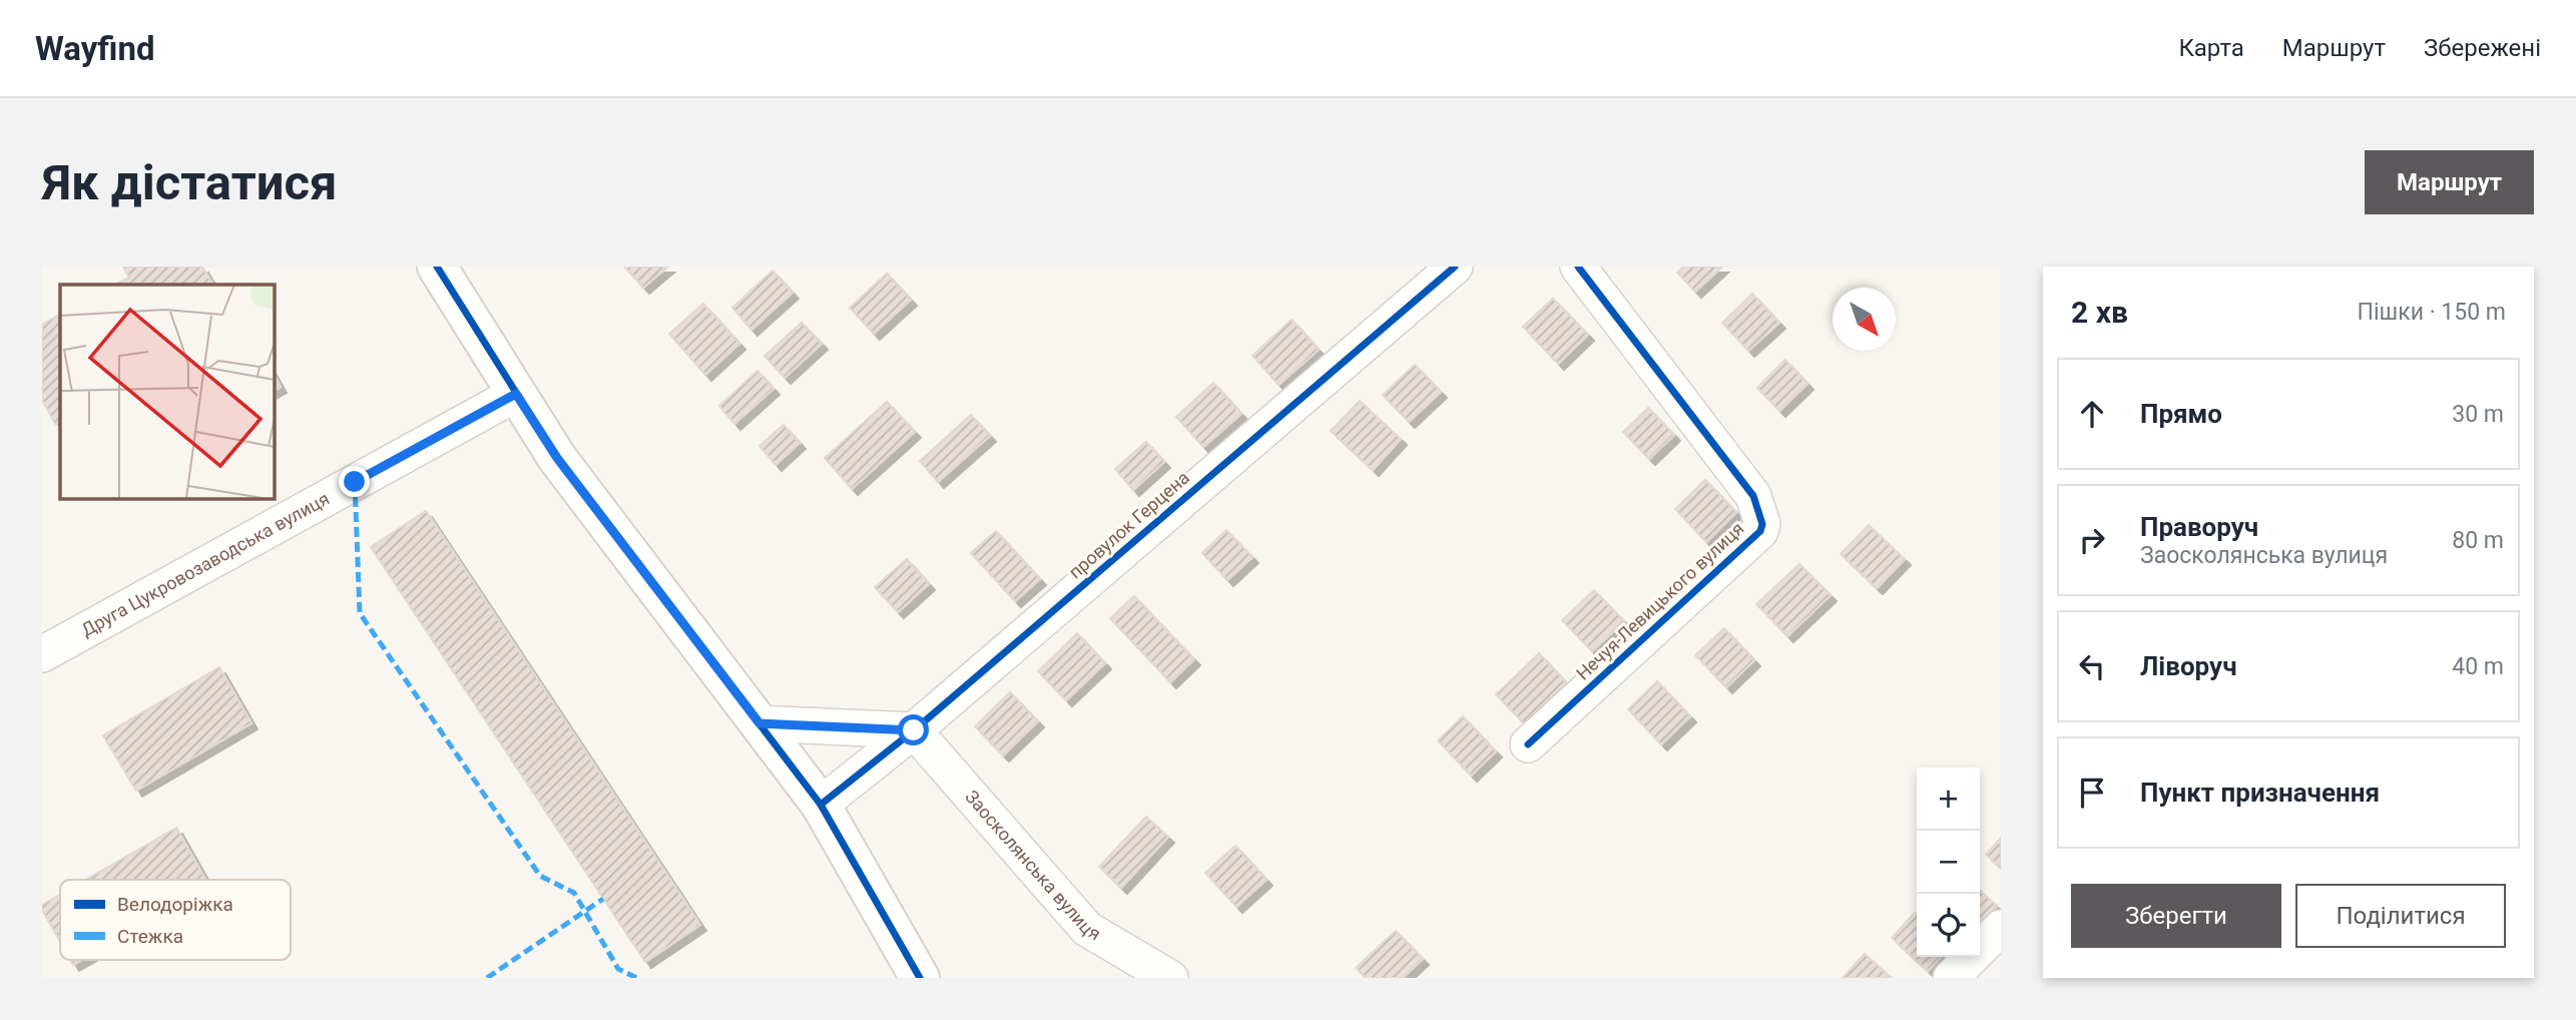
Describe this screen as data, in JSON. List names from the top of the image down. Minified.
{"streets":{"street":["провулок Герцена","Друга Цукровозаводська вулиця","Нечуя-Левицького вулиця","Заосколянська вулиця"]},"crossings":[["провулок Герцена","Заосколянська вулиця"]],"legend":["Велодоріжка","Стежка"],"north":"bottom right","page":{"header":"Wayfind","nav":["Карта","Маршрут","Збережені"],"buttons":["Маршрут",["Зберегти","Поділитися"]],"title":"Як дістатися","heading":["2 хв","Пішки · 150 m"],"list":[["Прямо","30 m"],["Праворуч","Заосколянська вулиця","80 m"],["Ліворуч","40 m"],"Пункт призначення"],"map_buttons":["+","−"]}}
